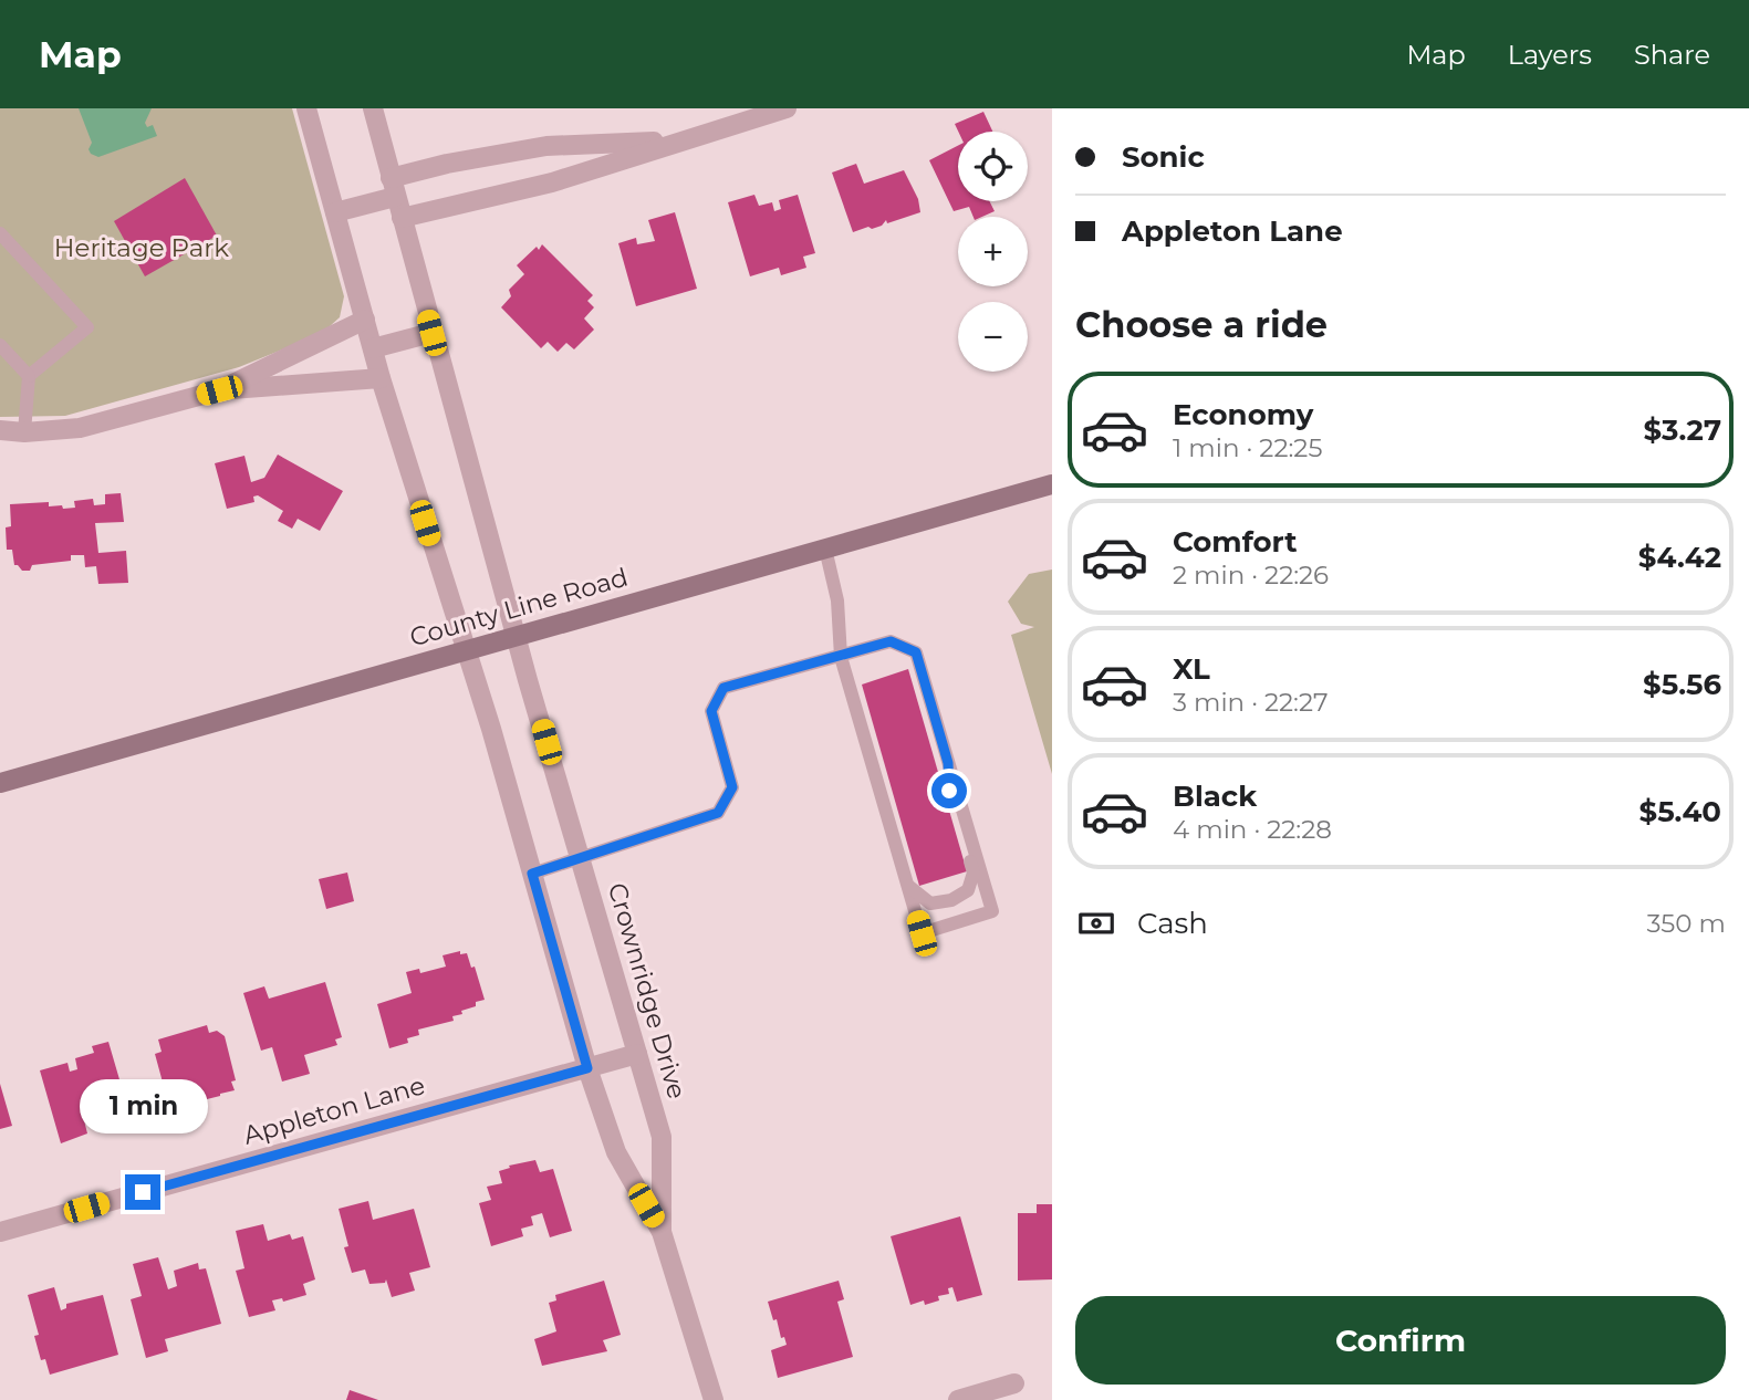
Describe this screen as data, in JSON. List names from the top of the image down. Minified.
{"streets":{"main road":["County Line Road"],"street":["Crownridge Drive","Appleton Lane"]},"crossings":[["County Line Road","Crownridge Drive"],["Crownridge Drive","Appleton Lane"]],"parks":["Heritage Park"],"page":{"header":"Map","nav":["Map","Layers","Share"],"banner":["Sonic","Appleton Lane"],"map_buttons":["+","−"],"heading":"Choose a ride","list":[{"name":"Economy","note":"1 min · 22:25","value":"$3.27"},{"name":"Comfort","note":"2 min · 22:26","value":"$4.42"},{"name":"XL","note":"3 min · 22:27","value":"$5.56"},{"name":"Black","note":"4 min · 22:28","value":"$5.40"}],"pay":["Cash","350 m"],"bubble":"1 min","buttons":"Confirm"}}
